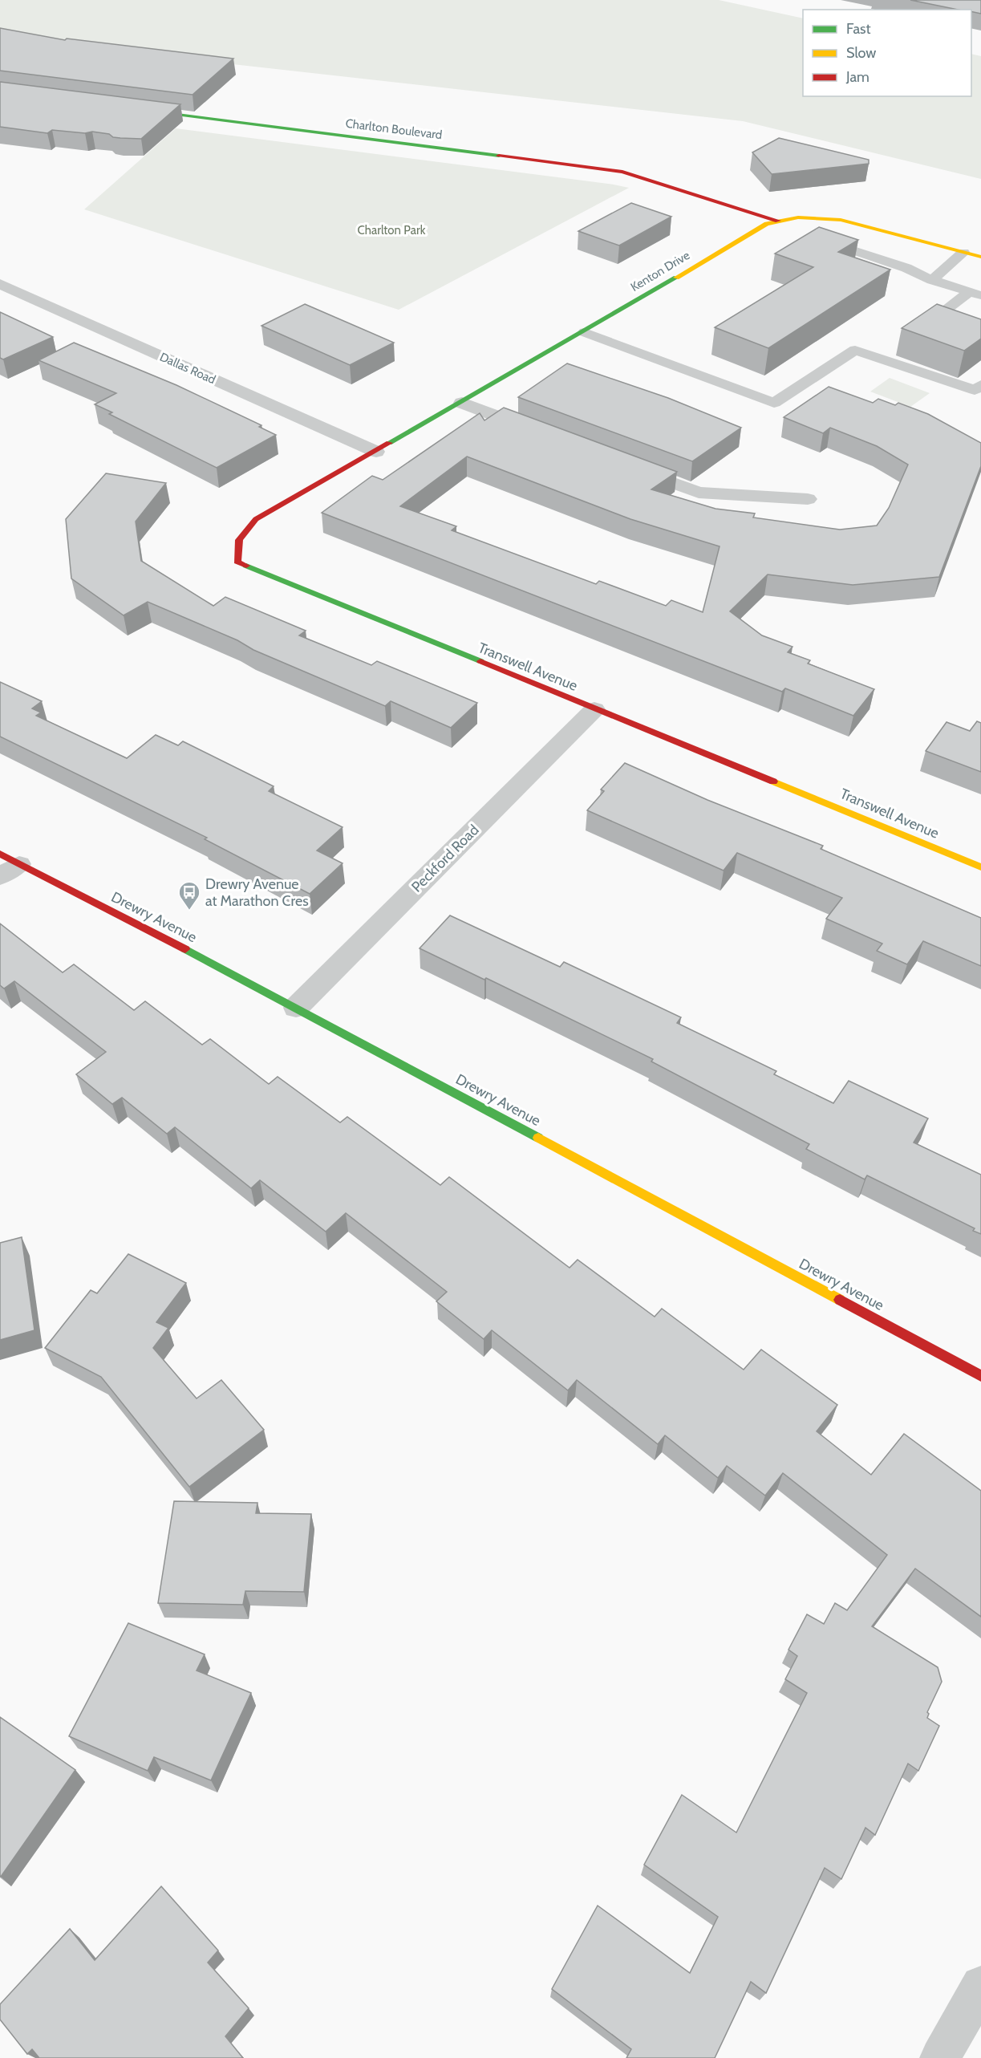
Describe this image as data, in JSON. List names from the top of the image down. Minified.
{"streets":{"street":["Charlton Boulevard","Kenton Drive","Dallas Road","Transwell Avenue","Peckford Road","Drewry Avenue"]},"crossings":[["Charlton Boulevard","Kenton Drive"],["Kenton Drive","Dallas Road"],["Kenton Drive","Transwell Avenue"],["Dallas Road","Transwell Avenue"],["Transwell Avenue","Peckford Road"],["Peckford Road","Drewry Avenue"]],"parks":["Charlton Park"],"places":{"bus stop":["Drewry Avenue at Marathon Cres"]},"legend":["Fast","Slow","Jam"]}
